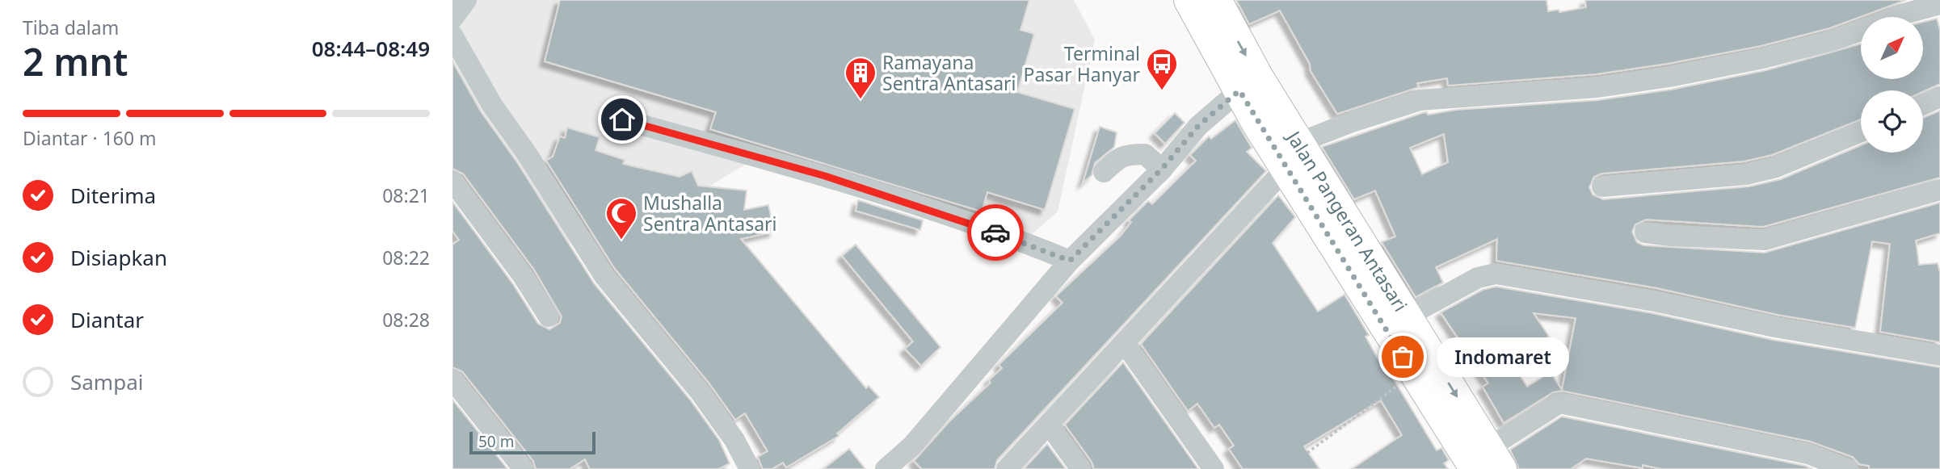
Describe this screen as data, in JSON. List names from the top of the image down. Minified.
{"streets":{"highway":["Jalan Pangeran Antasari"]},"places":{"bus stop":["Terminal Pasar Hanyar"],"building":["Ramayana Sentra Antasari"],"mosque":["Mushalla Sentra Antasari"],"other":["Indomaret"]},"scale_bar":"50 m","north":"top right","page":{"heading":["2 mnt","Tiba dalam","08:44–08:49"],"bar":"Diantar · 160 m","list":[["Diterima","08:21"],["Disiapkan","08:22"],["Diantar","08:28"],"Sampai"],"bubble":"Indomaret","scale":"50 m"}}
